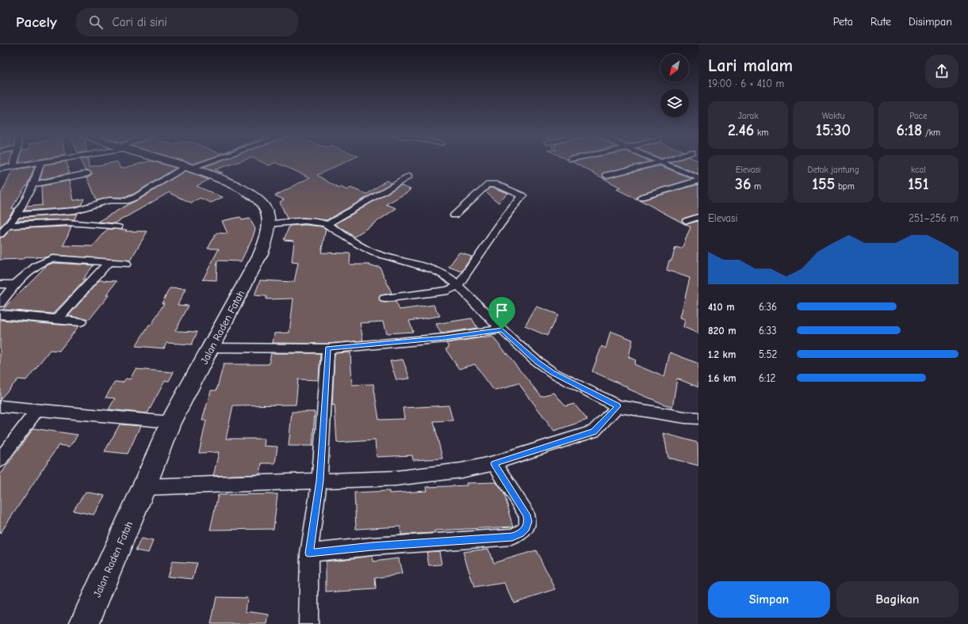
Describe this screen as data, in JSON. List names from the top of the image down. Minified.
{"streets":{"highway":["Jalan Raden Fatah"]},"north":"bottom left","page":{"header":"Pacely","search":"Cari di sini","nav":["Peta","Rute","Disimpan"],"heading":["Lari malam","19:00 · 6 × 410 m"],"stats":[["Jarak","2.46 km"],["Waktu","15:30"],["Pace","6:18 /km"],["Elevasi","36 m"],["Detak jantung","155 bpm"],["kcal","151"]],"chart":["Elevasi","251–256 m"],"list":[{"name":"410 m","note":"6:36"},{"name":"820 m","note":"6:33"},{"name":"1.2 km","note":"5:52"},{"name":"1.6 km","note":"6:12"}],"buttons":["Simpan","Bagikan"]}}
